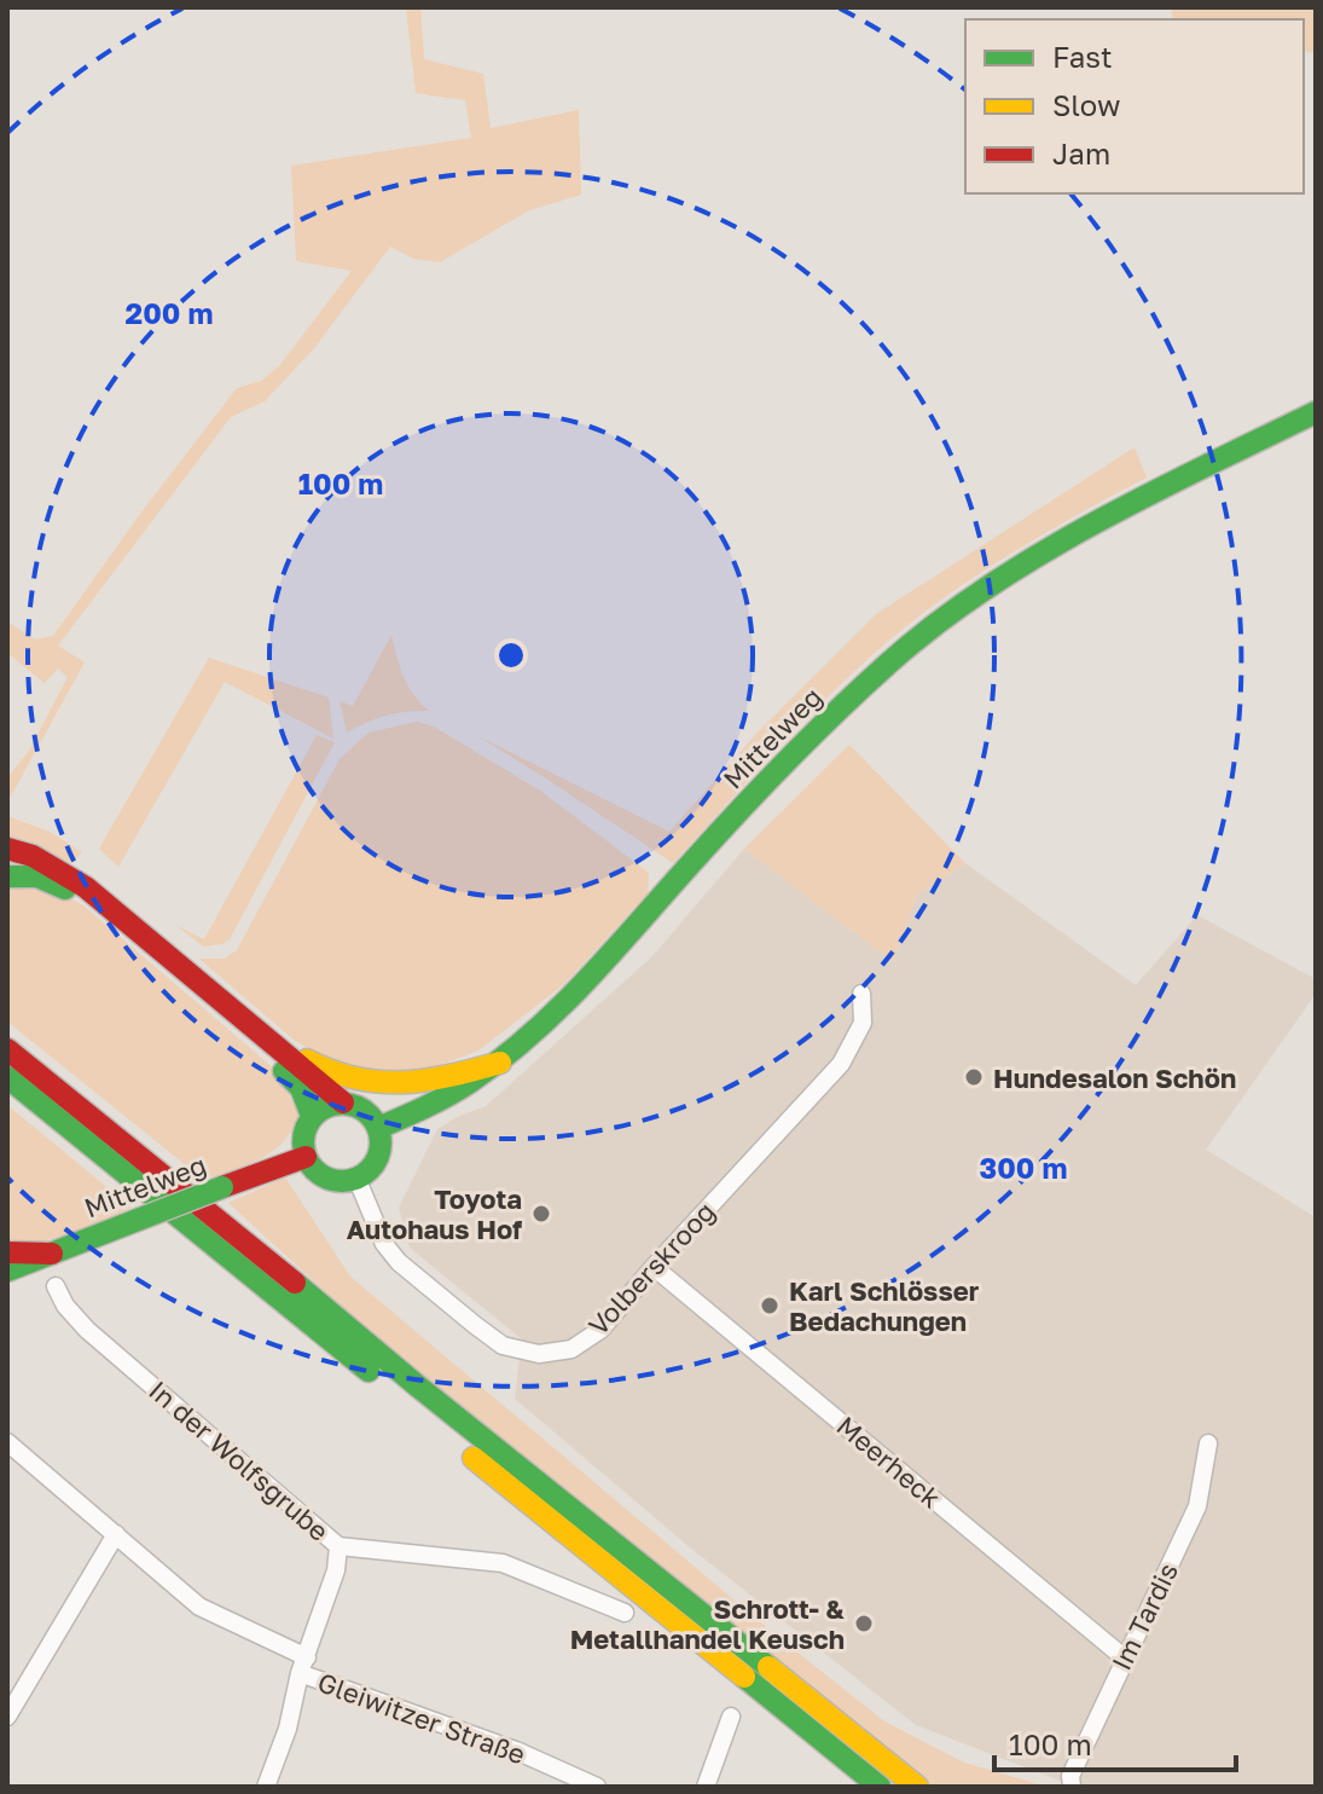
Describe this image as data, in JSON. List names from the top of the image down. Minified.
{"streets":{"main road":["Mittelweg"],"street":["Volberskroog","In der Wolfsgrube","Meerheck","Im Tardis","Gleiwitzer Straße"]},"crossings":[["Mittelweg","Volberskroog"],["Volberskroog","Meerheck"],["Meerheck","Im Tardis"]],"places":["Hundesalon Schön","Toyota Autohaus Hof","Karl Schlösser Bedachungen","Schrott- & Metallhandel Keusch"],"legend":["Fast","Slow","Jam"],"scale_bar":"100 m","rings":["200 m","100 m","300 m"]}
